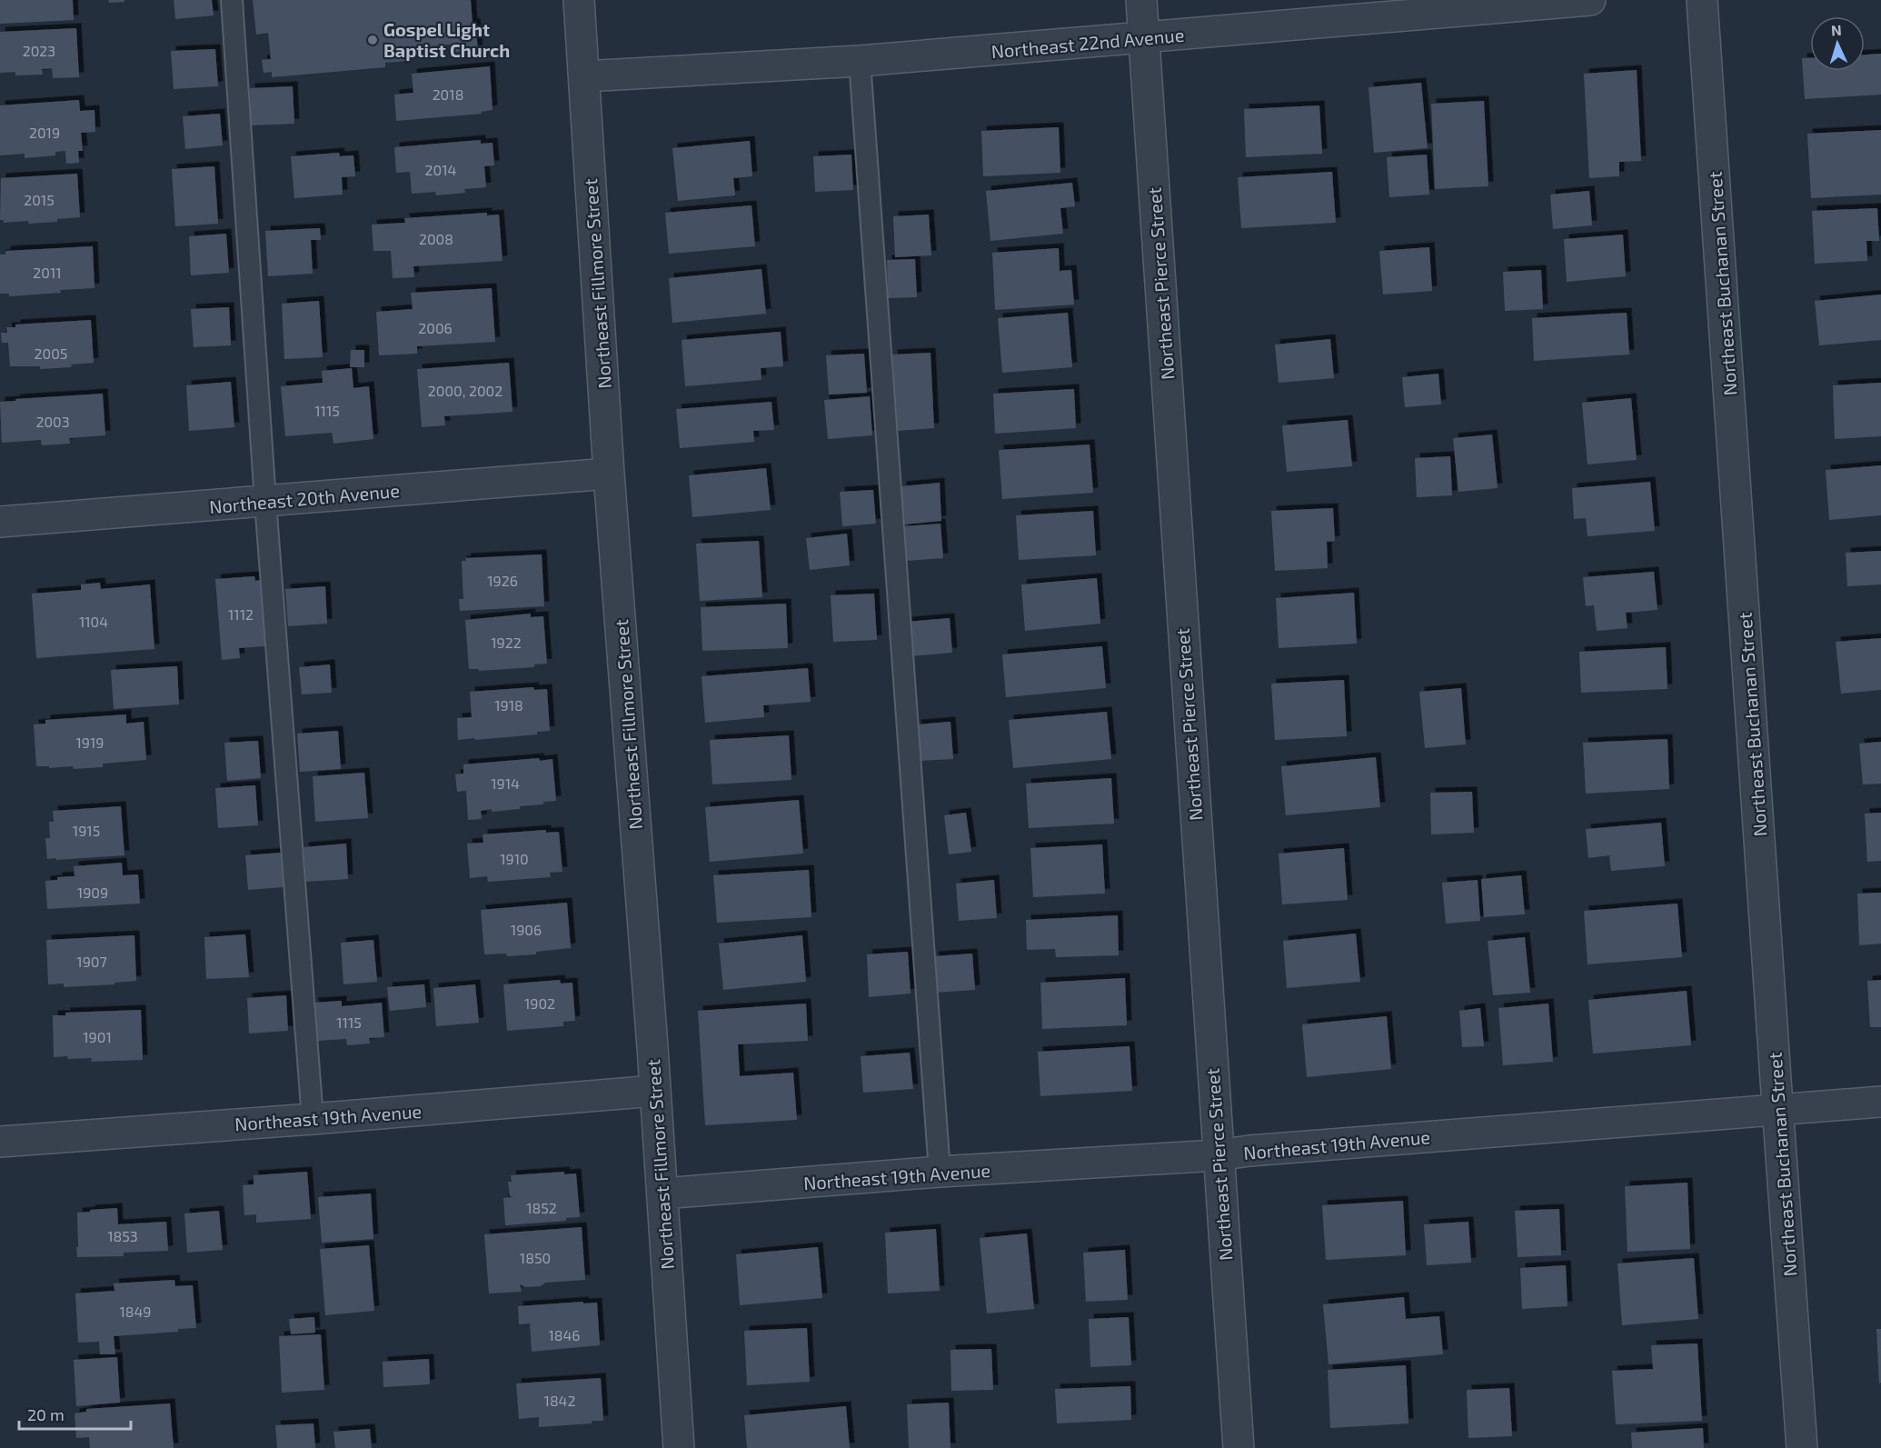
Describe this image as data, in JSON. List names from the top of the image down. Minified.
{"streets":{"street":["Northeast 22nd Avenue","Northeast Fillmore Street","Northeast Pierce Street","Northeast Buchanan Street","Northeast 20th Avenue","Northeast 19th Avenue"]},"crossings":[["Northeast 22nd Avenue","Northeast Fillmore Street"],["Northeast 22nd Avenue","Northeast Pierce Street"],["Northeast Fillmore Street","Northeast 20th Avenue"],["Northeast Fillmore Street","Northeast 19th Avenue"],["Northeast Pierce Street","Northeast 19th Avenue"],["Northeast Buchanan Street","Northeast 19th Avenue"]],"places":["Gospel Light Baptist Church"],"house_numbers":["2023","2018","2019","2014","2015","2008","2011","2006","2005","2000, 2002","1115","2003","1926","1112","1104","1922","1918","1919","1914","1915","1910","1909","1906","1907","1902","1115","1901","1852","1853","1850","1849","1846","1842"],"scale_bar":"20 m","north":"top"}
